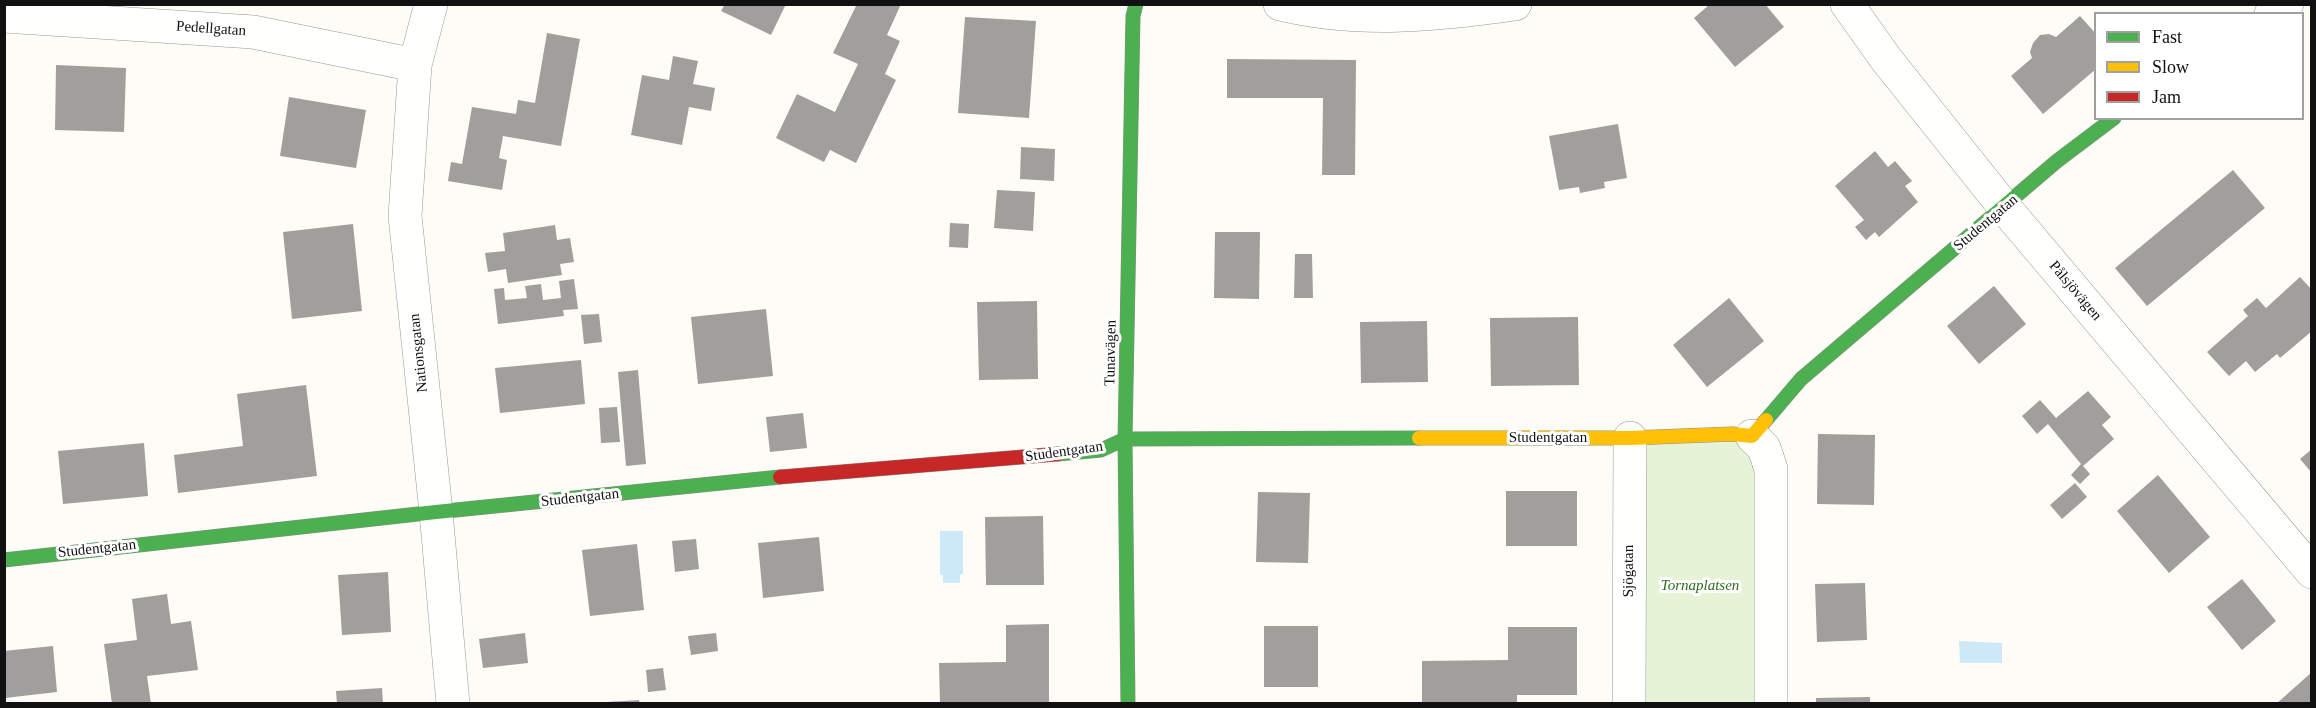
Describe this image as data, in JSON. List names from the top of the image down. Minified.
{"streets":{"street":["Pedellgatan","Studentgatan","Pålsjövägen","Nationsgatan","Tunavägen","Sjögatan"]},"crossings":[["Pedellgatan","Nationsgatan"],["Studentgatan","Pålsjövägen"],["Studentgatan","Nationsgatan"],["Studentgatan","Tunavägen"],["Studentgatan","Sjögatan"]],"parks":["Tornaplatsen"],"legend":["Fast","Slow","Jam"]}
